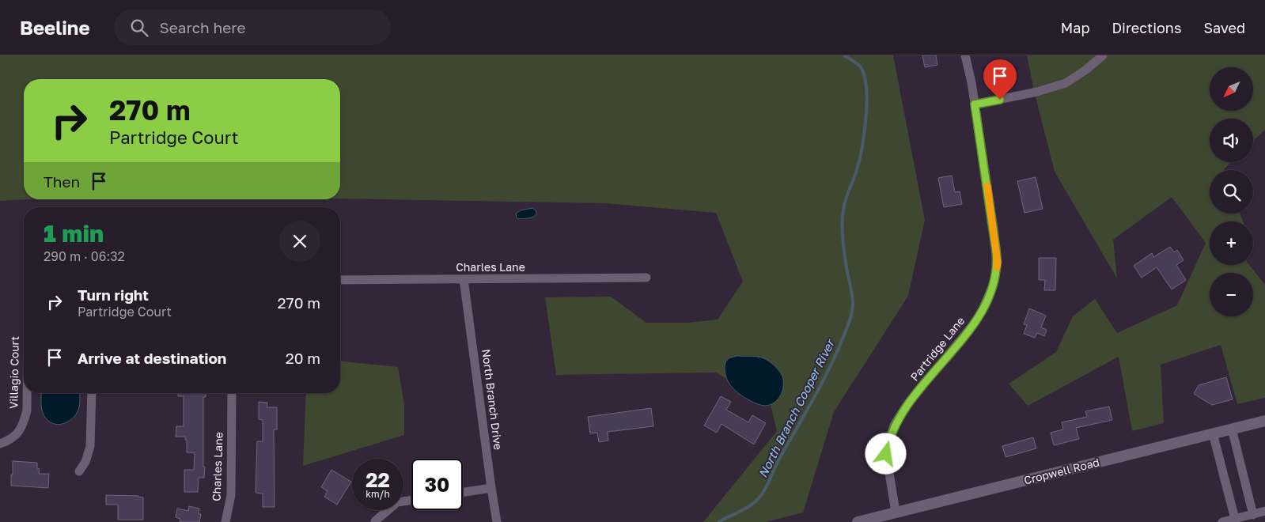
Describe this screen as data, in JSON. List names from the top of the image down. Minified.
{"streets":{"street":["Charles Lane","Partridge Lane","Villagio Court","North Branch Drive","Cropwell Road"]},"crossings":[["Charles Lane","North Branch Drive"],["Partridge Lane","Cropwell Road"]],"water":["North Branch Cooper River"],"north":"bottom left","page":{"header":"Beeline","search":"Search here","nav":["Map","Directions","Saved"],"map_buttons":["+","−"],"turn":["270 m","Partridge Court"],"then":"Then","heading":["1 min","290 m · 06:32"],"list":[{"name":"Turn right","note":"Partridge Court","value":"270 m"},{"name":"Arrive at destination","value":"20 m"}],"speed":"22 km/h","limit":"30"}}
